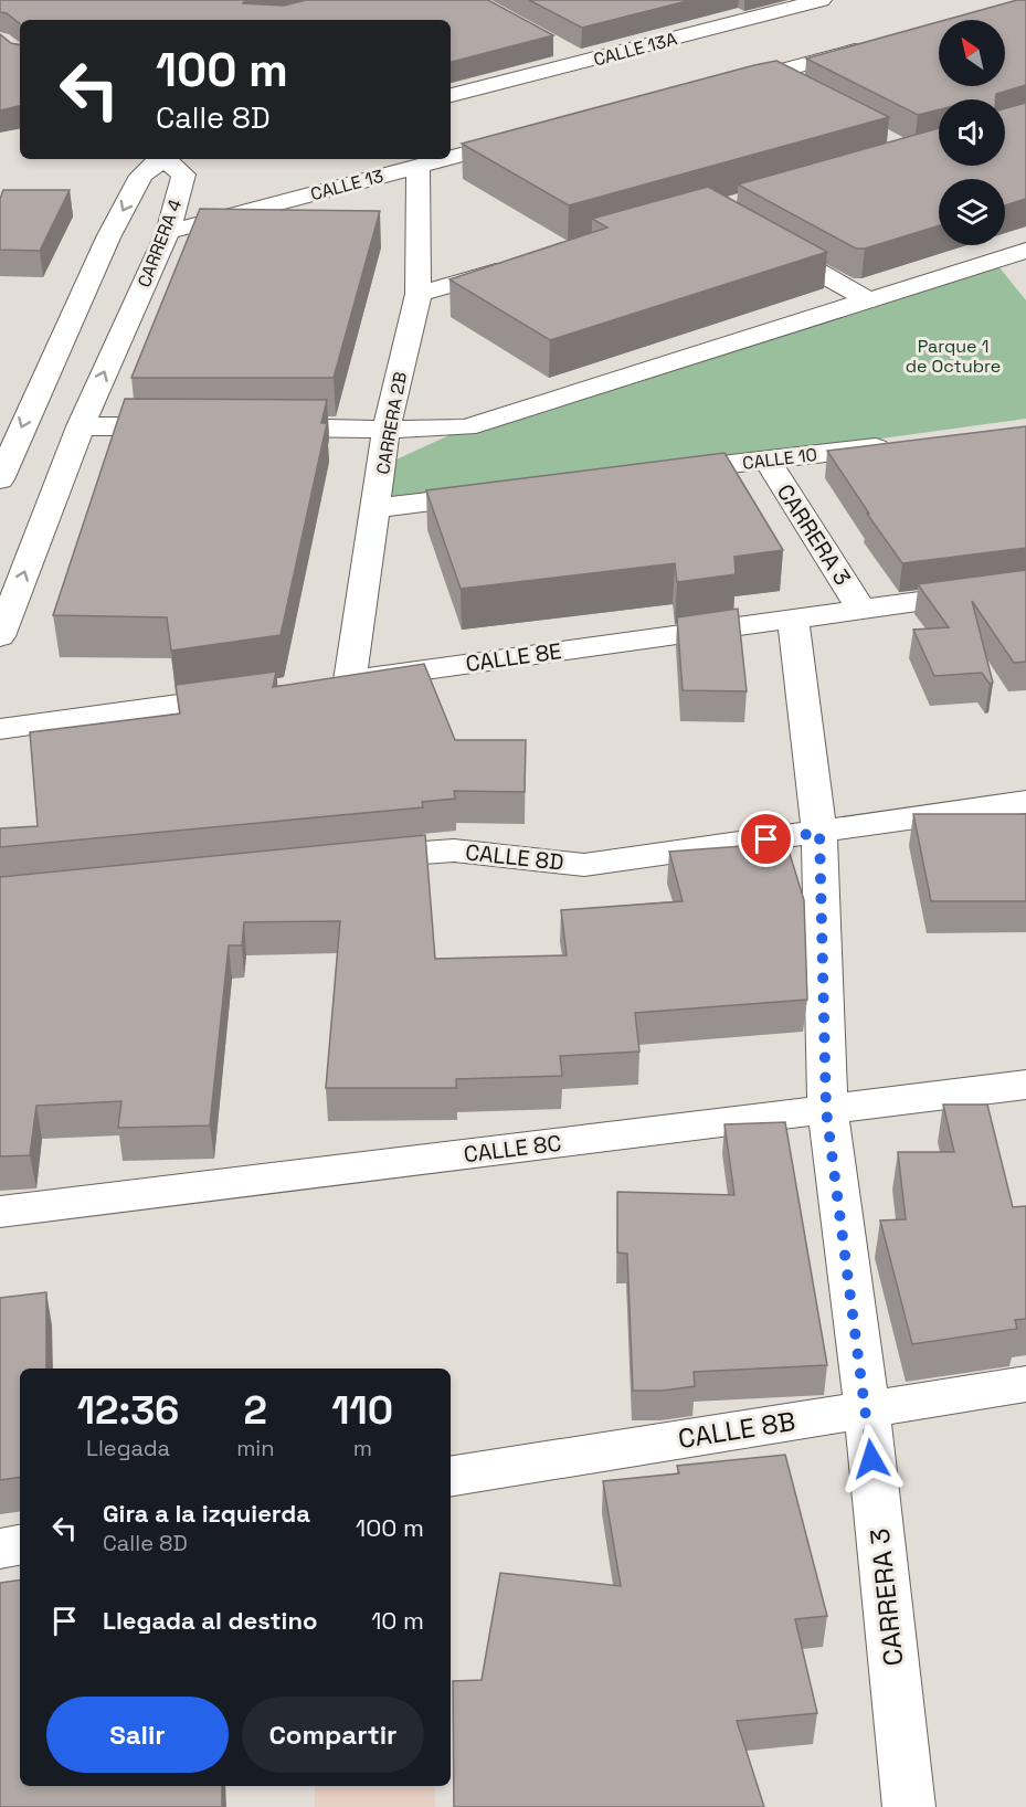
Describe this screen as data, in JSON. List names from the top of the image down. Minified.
{"streets":{"street":["CALLE 13A","CALLE 13","CARRERA 4","CARRERA 2B","CALLE 10","CARRERA 3","CALLE 8E","CALLE 8D","CALLE 8C","CALLE 8B"]},"crossings":[["CALLE 13","CARRERA 4"],["CALLE 13","CARRERA 2B"],["CARRERA 2B","CALLE 8E"],["CALLE 10","CARRERA 3"],["CARRERA 3","CALLE 8E"],["CARRERA 3","CALLE 8D"],["CARRERA 3","CALLE 8C"],["CARRERA 3","CALLE 8B"]],"parks":["Parque 1 de Octubre"],"north":"top left","page":{"turn":["100 m","Calle 8D"],"eta":["12:36","Llegada","2","min","110","m"],"list":[{"name":"Gira a la izquierda","note":"Calle 8D","value":"100 m"},{"name":"Llegada al destino","value":"10 m"}],"buttons":["Salir","Compartir"]}}
